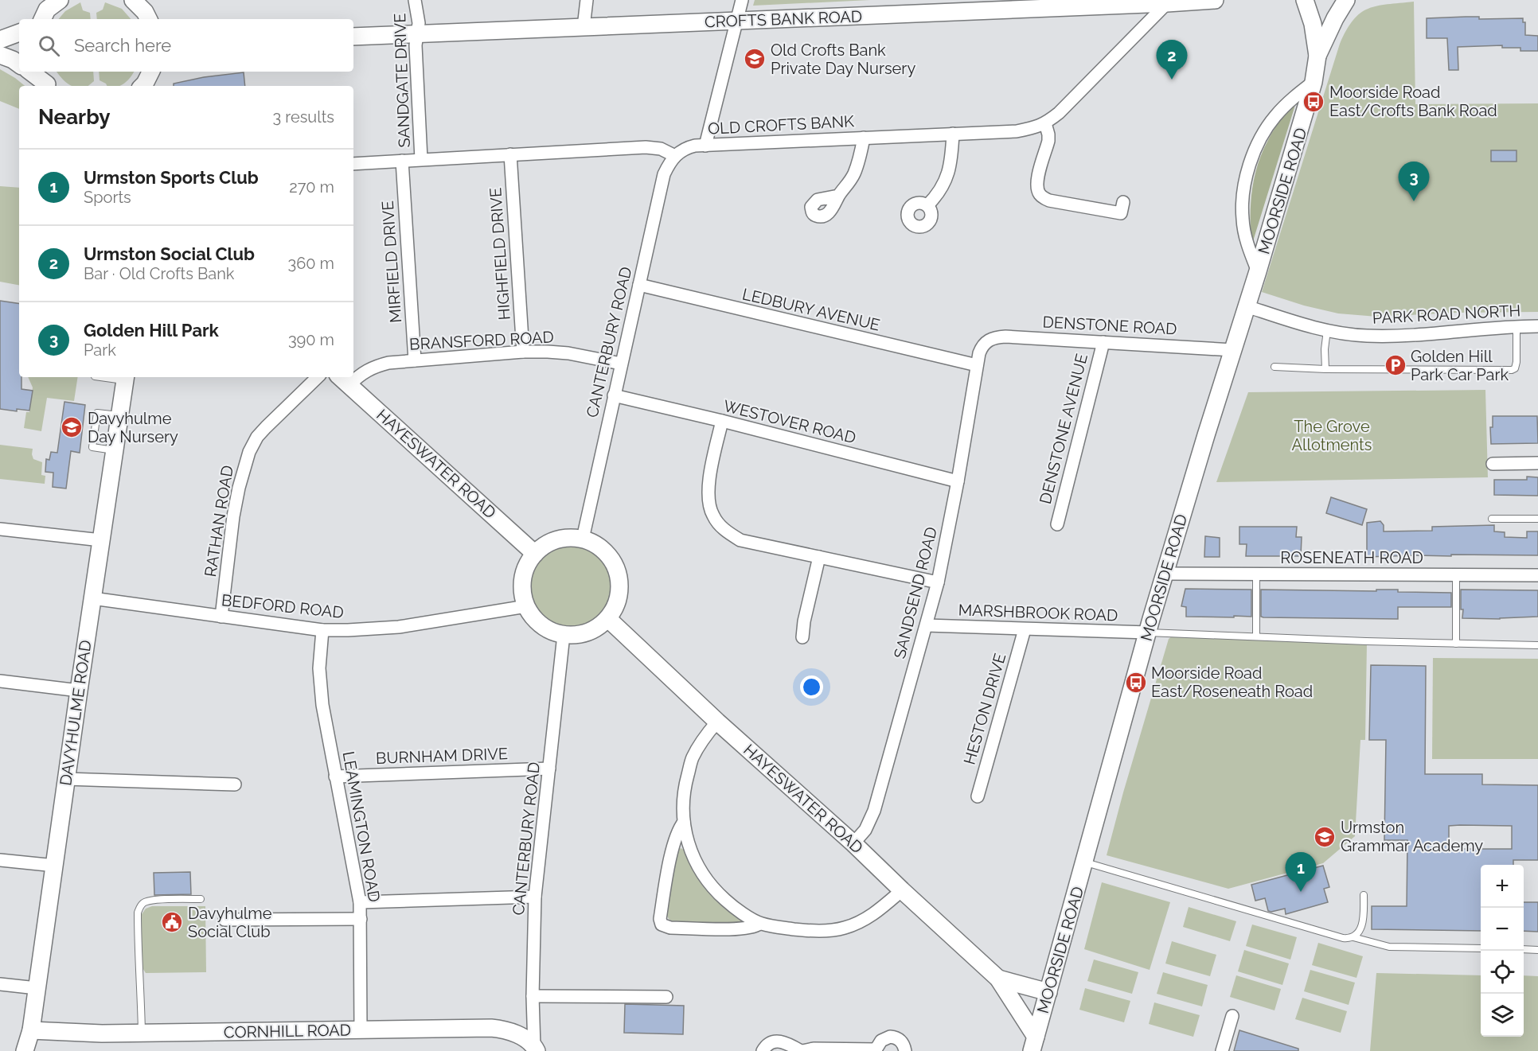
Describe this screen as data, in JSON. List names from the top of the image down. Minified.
{"streets":{"street":["CROFTS BANK ROAD","SANDGATE DRIVE","OLD CROFTS BANK","MOORSIDE ROAD","HIGHFIELD DRIVE","MIRFIELD DRIVE","LEDBURY AVENUE","PARK ROAD NORTH","DENSTONE ROAD","BRANSFORD ROAD","CANTERBURY ROAD","WESTOVER ROAD","DENSTONE AVENUE","HAYESWATER ROAD","RATHAN ROAD","ROSENEATH ROAD","SANDSEND ROAD","BEDFORD ROAD","MARSHBROOK ROAD","HESTON DRIVE","DAVYHULME ROAD","BURNHAM DRIVE","LEAMINGTON ROAD","CORNHILL ROAD"]},"crossings":[["CROFTS BANK ROAD","SANDGATE DRIVE"],["CROFTS BANK ROAD","OLD CROFTS BANK"],["OLD CROFTS BANK","CANTERBURY ROAD"],["MOORSIDE ROAD","PARK ROAD NORTH"],["MOORSIDE ROAD","DENSTONE ROAD"],["MOORSIDE ROAD","HAYESWATER ROAD"],["MOORSIDE ROAD","ROSENEATH ROAD"],["MOORSIDE ROAD","MARSHBROOK ROAD"],["HIGHFIELD DRIVE","BRANSFORD ROAD"],["MIRFIELD DRIVE","BRANSFORD ROAD"],["LEDBURY AVENUE","CANTERBURY ROAD"],["LEDBURY AVENUE","SANDSEND ROAD"],["DENSTONE ROAD","DENSTONE AVENUE"],["DENSTONE ROAD","SANDSEND ROAD"],["BRANSFORD ROAD","CANTERBURY ROAD"],["CANTERBURY ROAD","WESTOVER ROAD"],["CANTERBURY ROAD","HAYESWATER ROAD"],["CANTERBURY ROAD","BEDFORD ROAD"],["CANTERBURY ROAD","BURNHAM DRIVE"],["CANTERBURY ROAD","CORNHILL ROAD"],["WESTOVER ROAD","SANDSEND ROAD"],["HAYESWATER ROAD","SANDSEND ROAD"],["HAYESWATER ROAD","BEDFORD ROAD"],["RATHAN ROAD","BEDFORD ROAD"],["SANDSEND ROAD","MARSHBROOK ROAD"],["BEDFORD ROAD","DAVYHULME ROAD"],["BEDFORD ROAD","LEAMINGTON ROAD"],["MARSHBROOK ROAD","HESTON DRIVE"],["DAVYHULME ROAD","CORNHILL ROAD"],["BURNHAM DRIVE","LEAMINGTON ROAD"],["LEAMINGTON ROAD","CORNHILL ROAD"]],"parks":["The Grove Allotments"],"places":{"school or university":["Old Crofts Bank Private Day Nursery","Davyhulme Day Nursery","Urmston Grammar Academy"],"bus stop":["Moorside Road East/Crofts Bank Road","Moorside Road East/Roseneath Road"],"parking":["Golden Hill Park Car Park"],"public building":["Davyhulme Social Club"]},"page":{"search":"Search here","pins":["2","3","1"],"heading":["Nearby","3 results"],"list":[{"mark":"1","name":"Urmston Sports Club","note":"Sports","value":"270 m"},{"mark":"2","name":"Urmston Social Club","note":"Bar · Old Crofts Bank","value":"360 m"},{"mark":"3","name":"Golden Hill Park","note":"Park","value":"390 m"}],"map_buttons":["+","−"]}}
